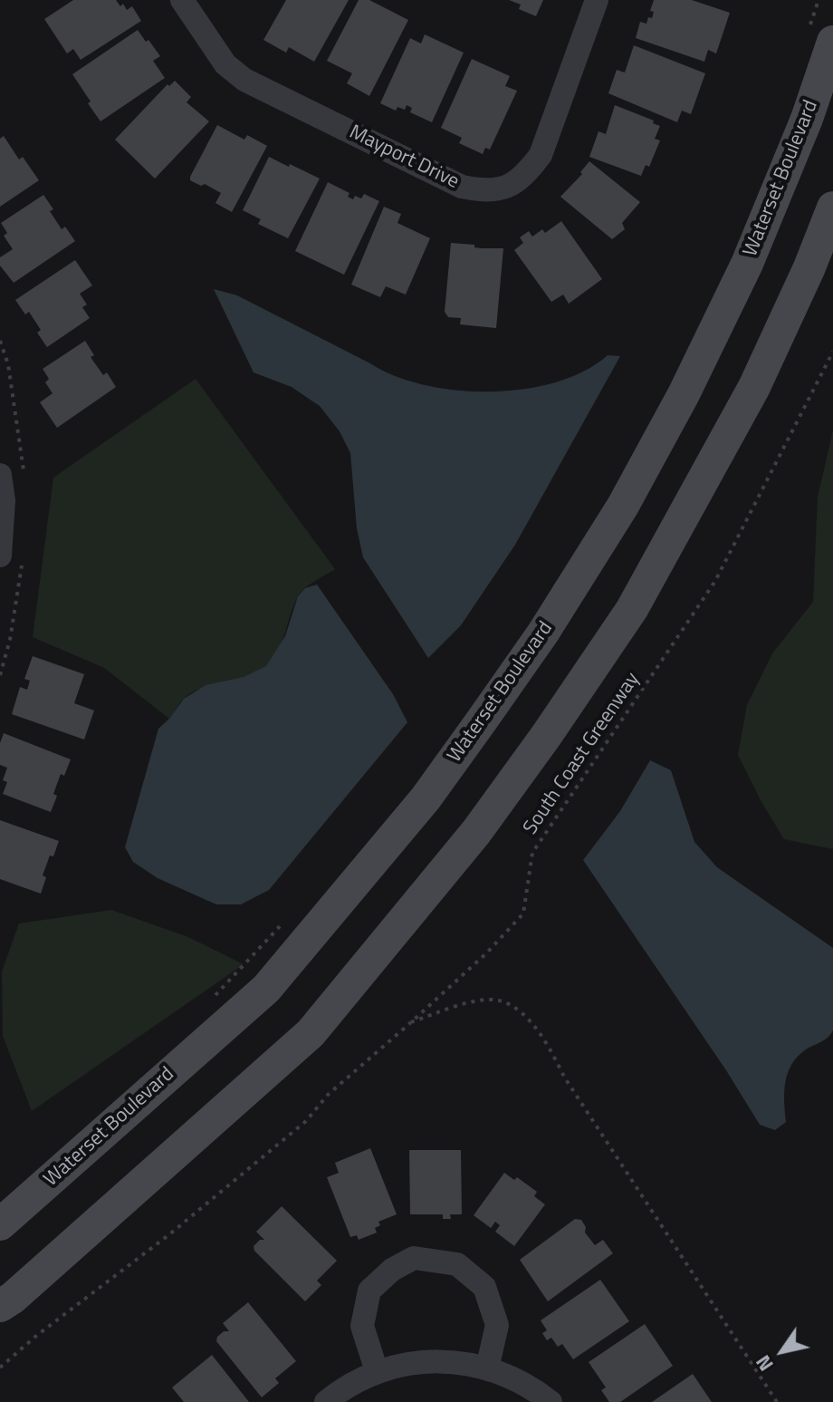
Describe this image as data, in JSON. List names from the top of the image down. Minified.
{"streets":{"street":["Mayport Drive","Waterset Boulevard"],"path":["South Coast Greenway"]},"north":"bottom left"}
